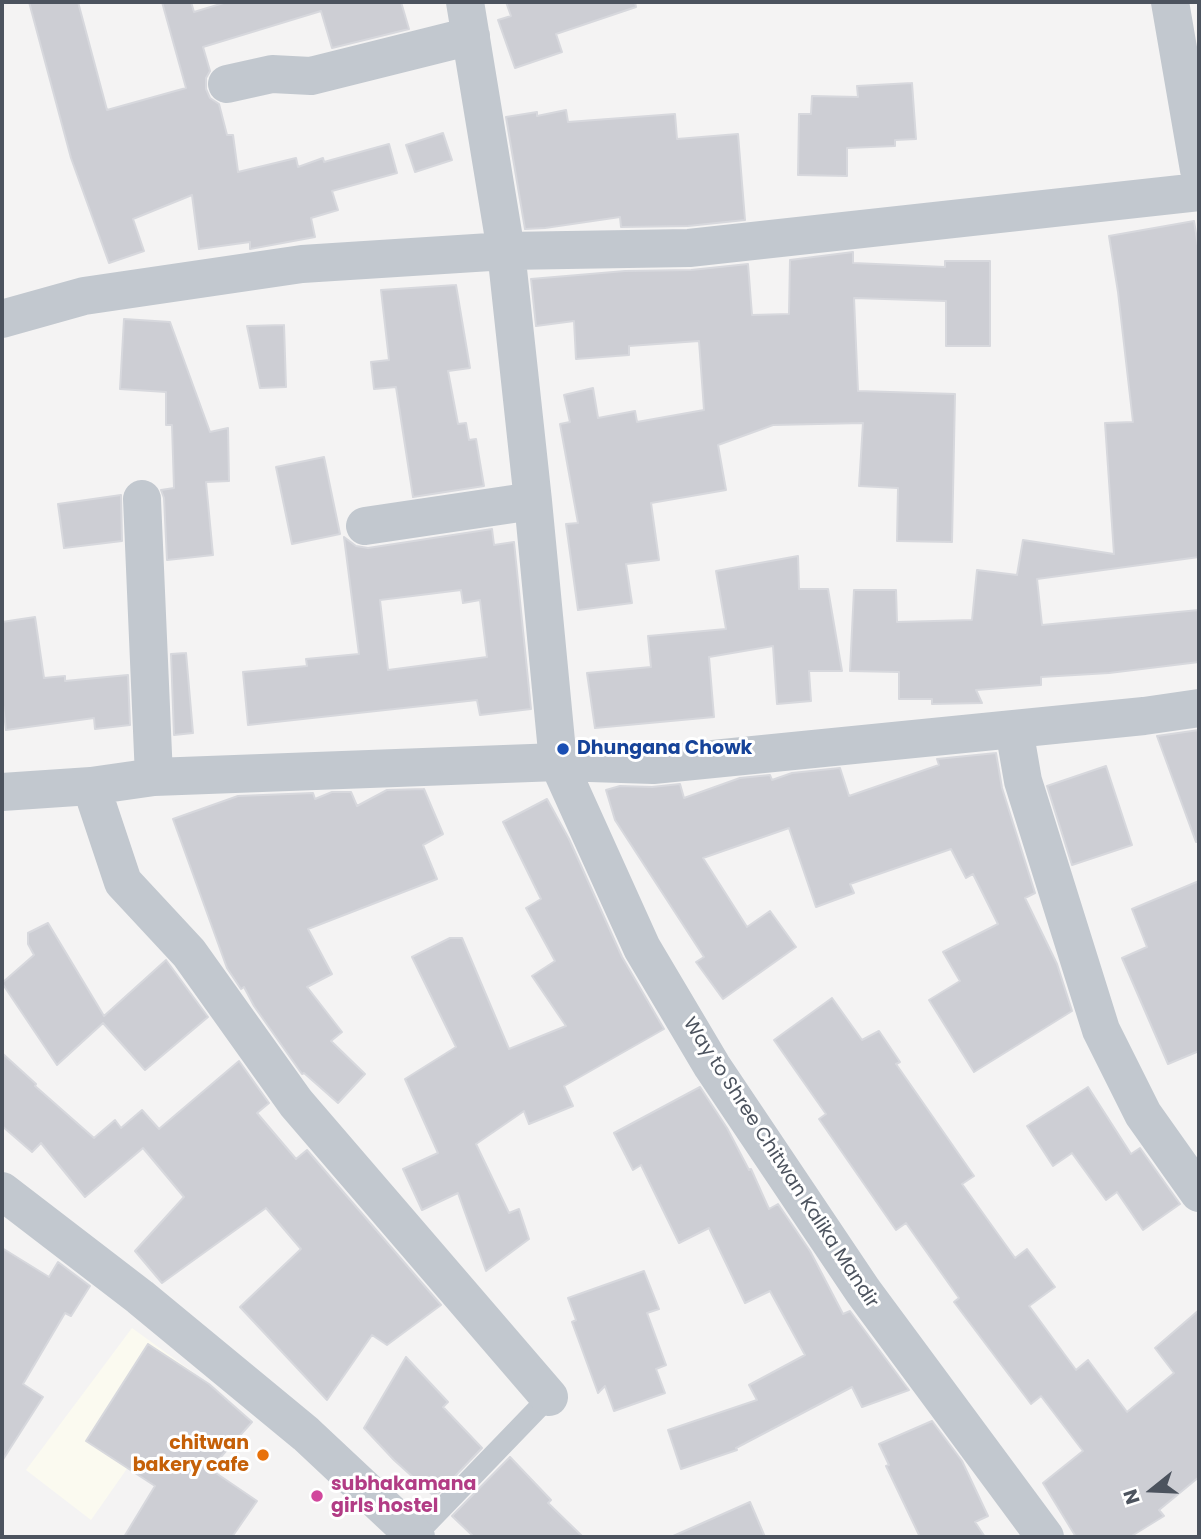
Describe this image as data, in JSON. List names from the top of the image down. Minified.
{"streets":{"street":["Way to Shree Chitwan Kalika Mandir"]},"places":["Dhungana Chowk","chitwan bakery cafe","subhakamana girls hostel"],"north":"left"}
